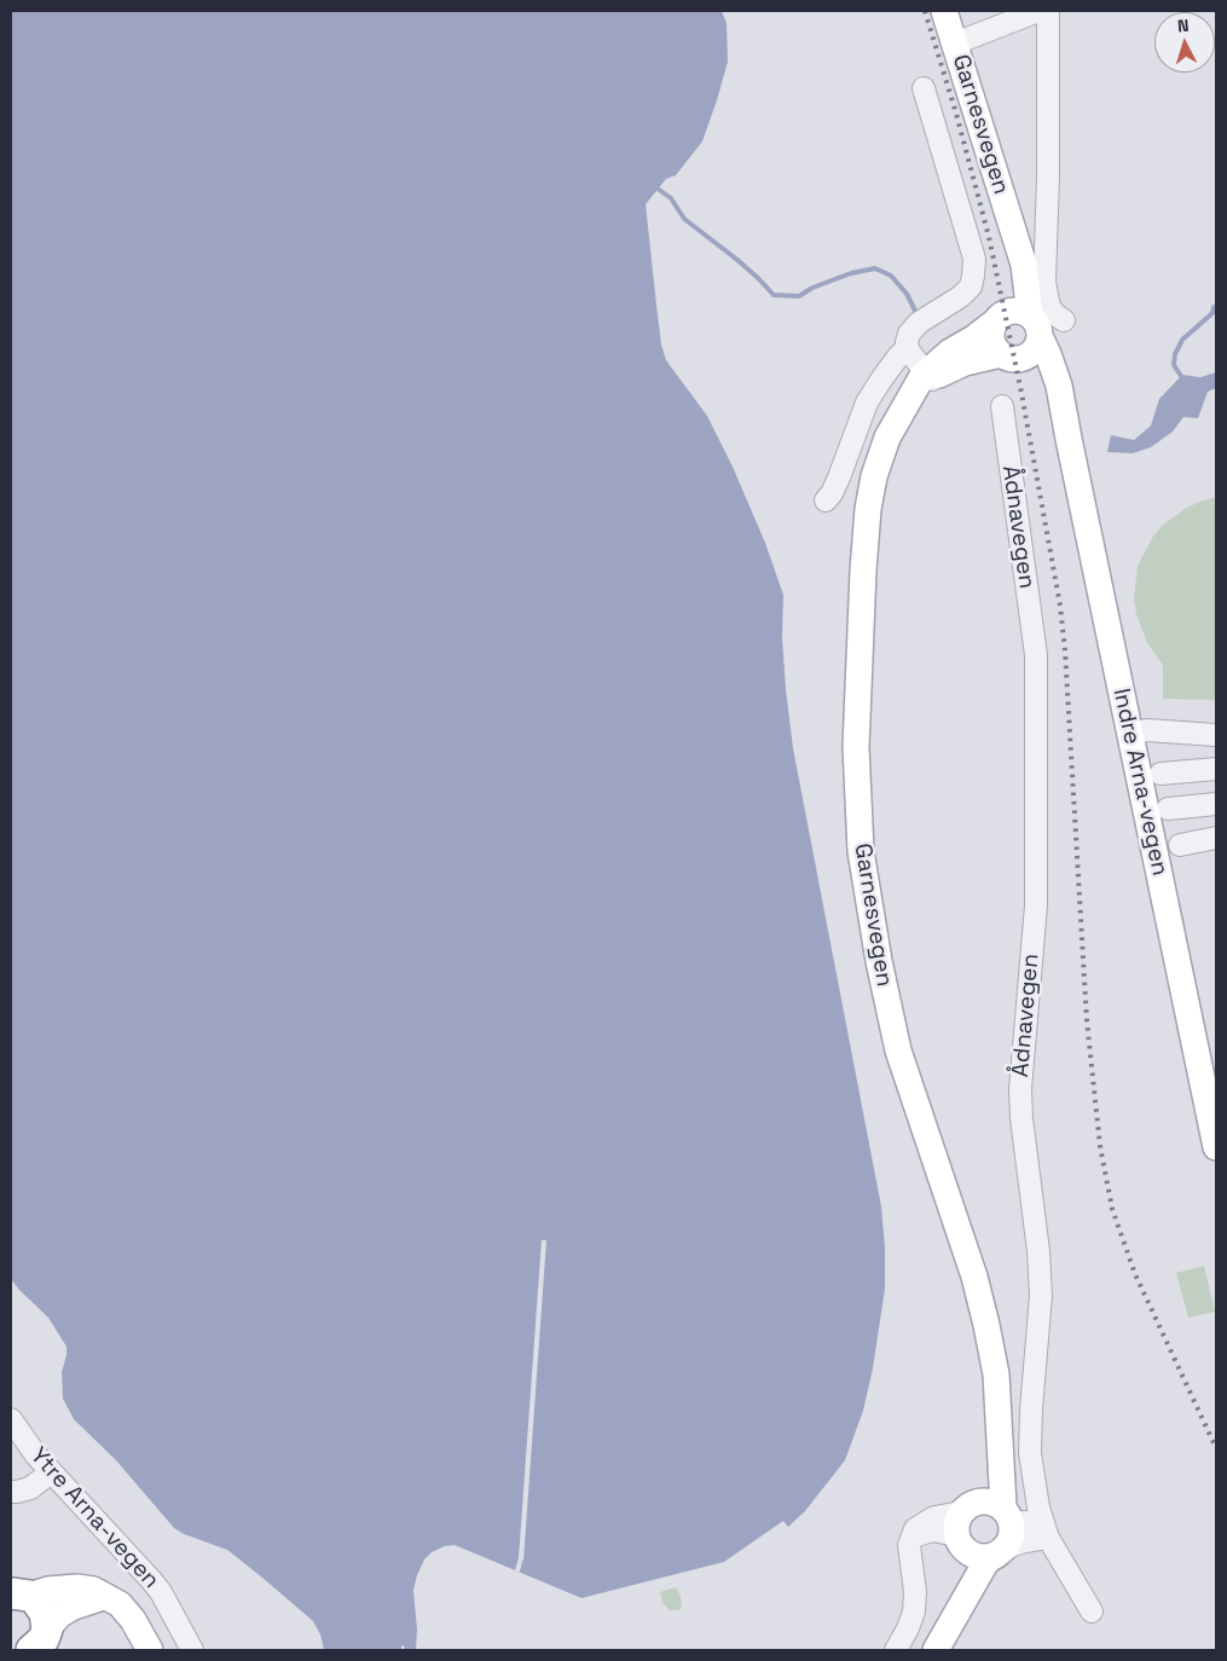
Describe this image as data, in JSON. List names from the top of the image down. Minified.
{"streets":{"main road":["Garnesvegen","Indre Arna-vegen"],"street":["Ådnavegen","Ytre Arna-vegen"]},"crossings":[["Garnesvegen","Indre Arna-vegen"]],"north":"top"}
